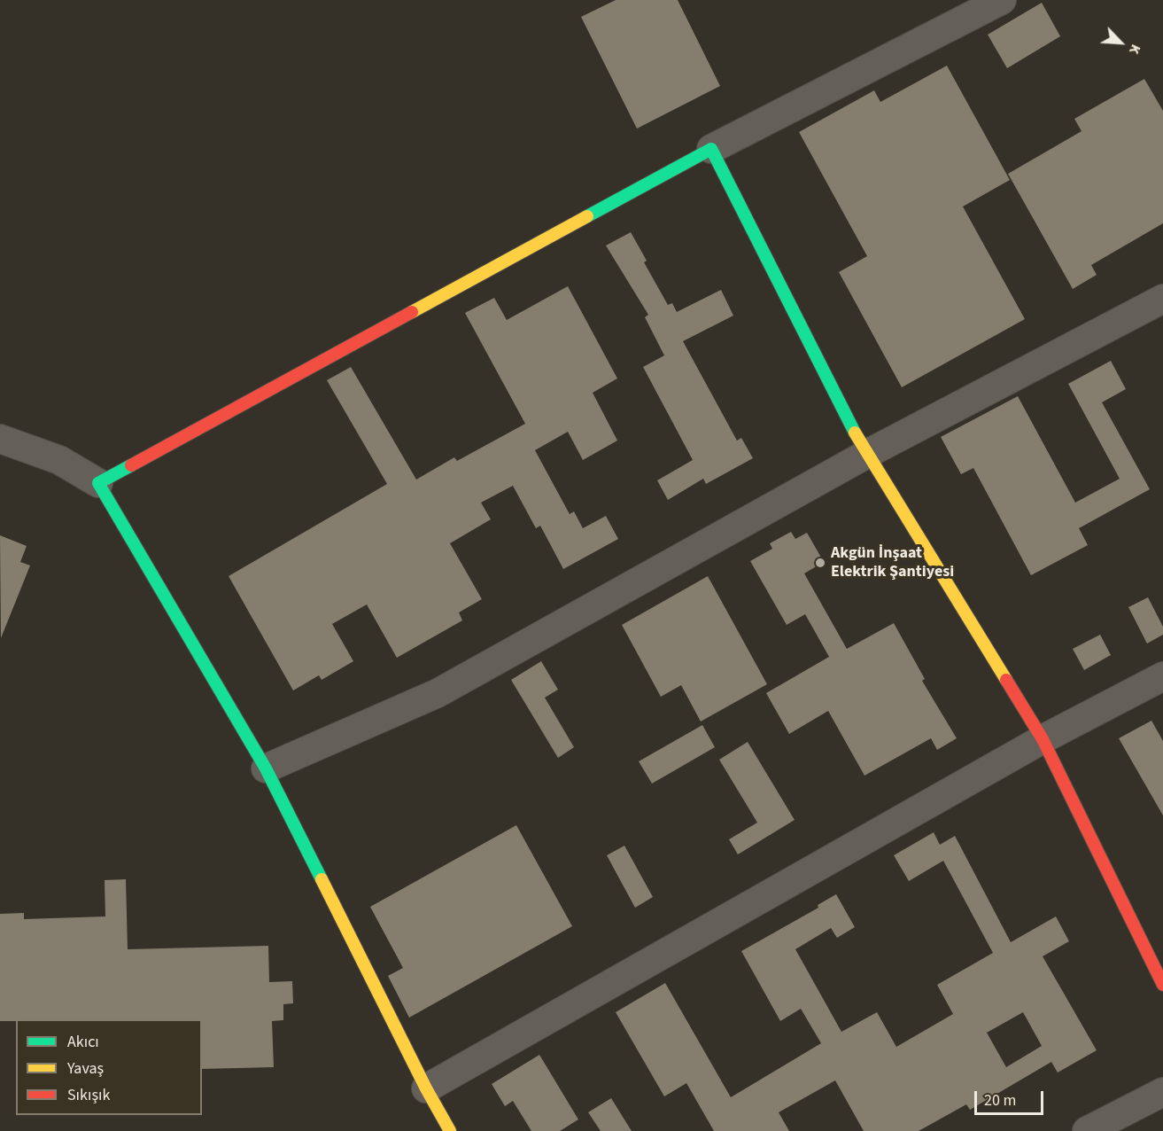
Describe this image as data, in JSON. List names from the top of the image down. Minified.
{"places":["Akgün İnşaat Elektrik Şantiyesi"],"legend":["Akıcı","Yavaş","Sıkışık"],"scale_bar":"20 m","north":"bottom right"}
